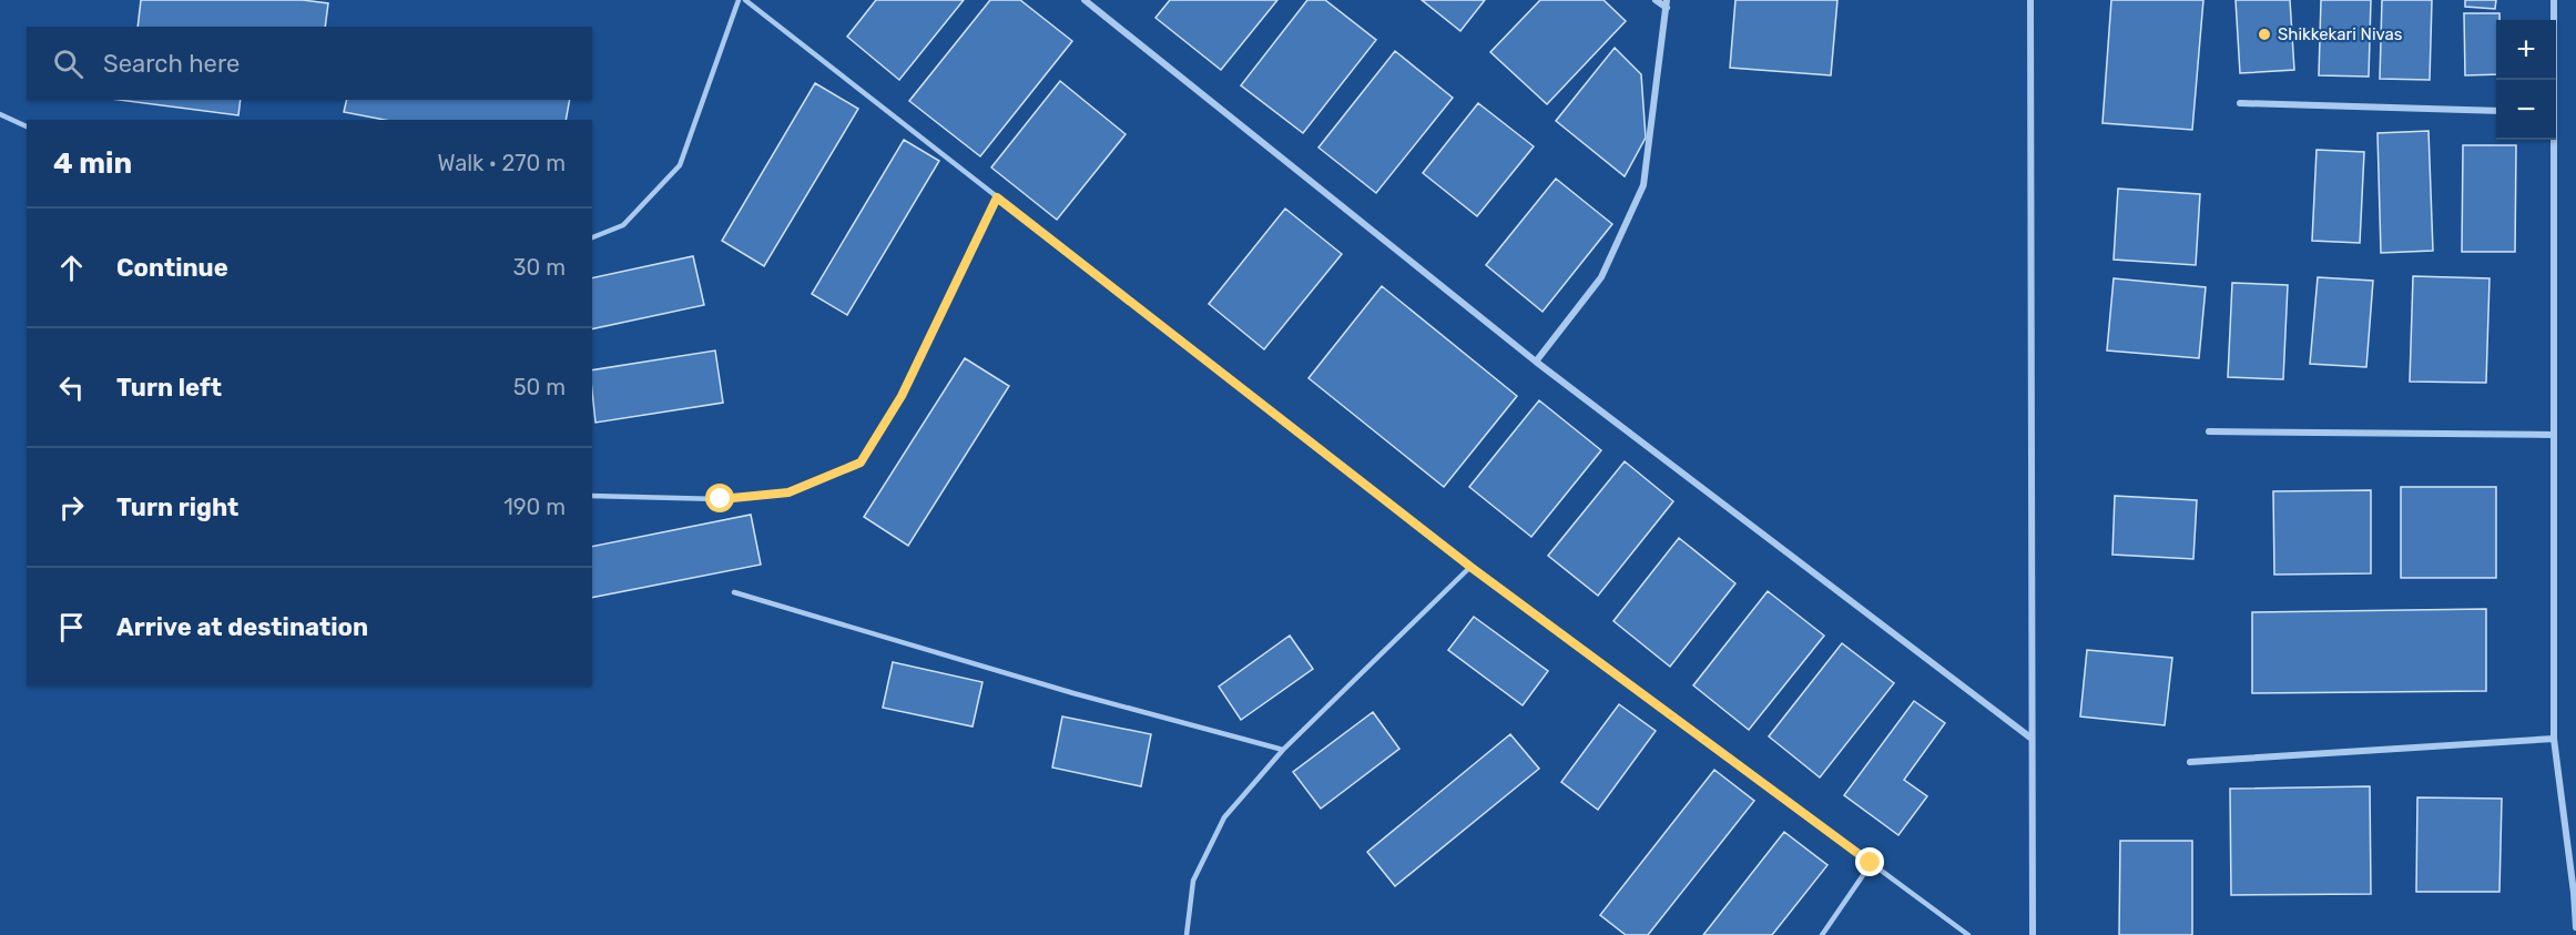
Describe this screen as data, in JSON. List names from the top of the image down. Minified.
{"places":["Shikkekari Nivas"],"page":{"map_buttons":["+","−"],"search":"Search here","heading":["4 min","Walk · 270 m"],"list":[["Continue","30 m"],["Turn left","50 m"],["Turn right","190 m"],"Arrive at destination"]}}
